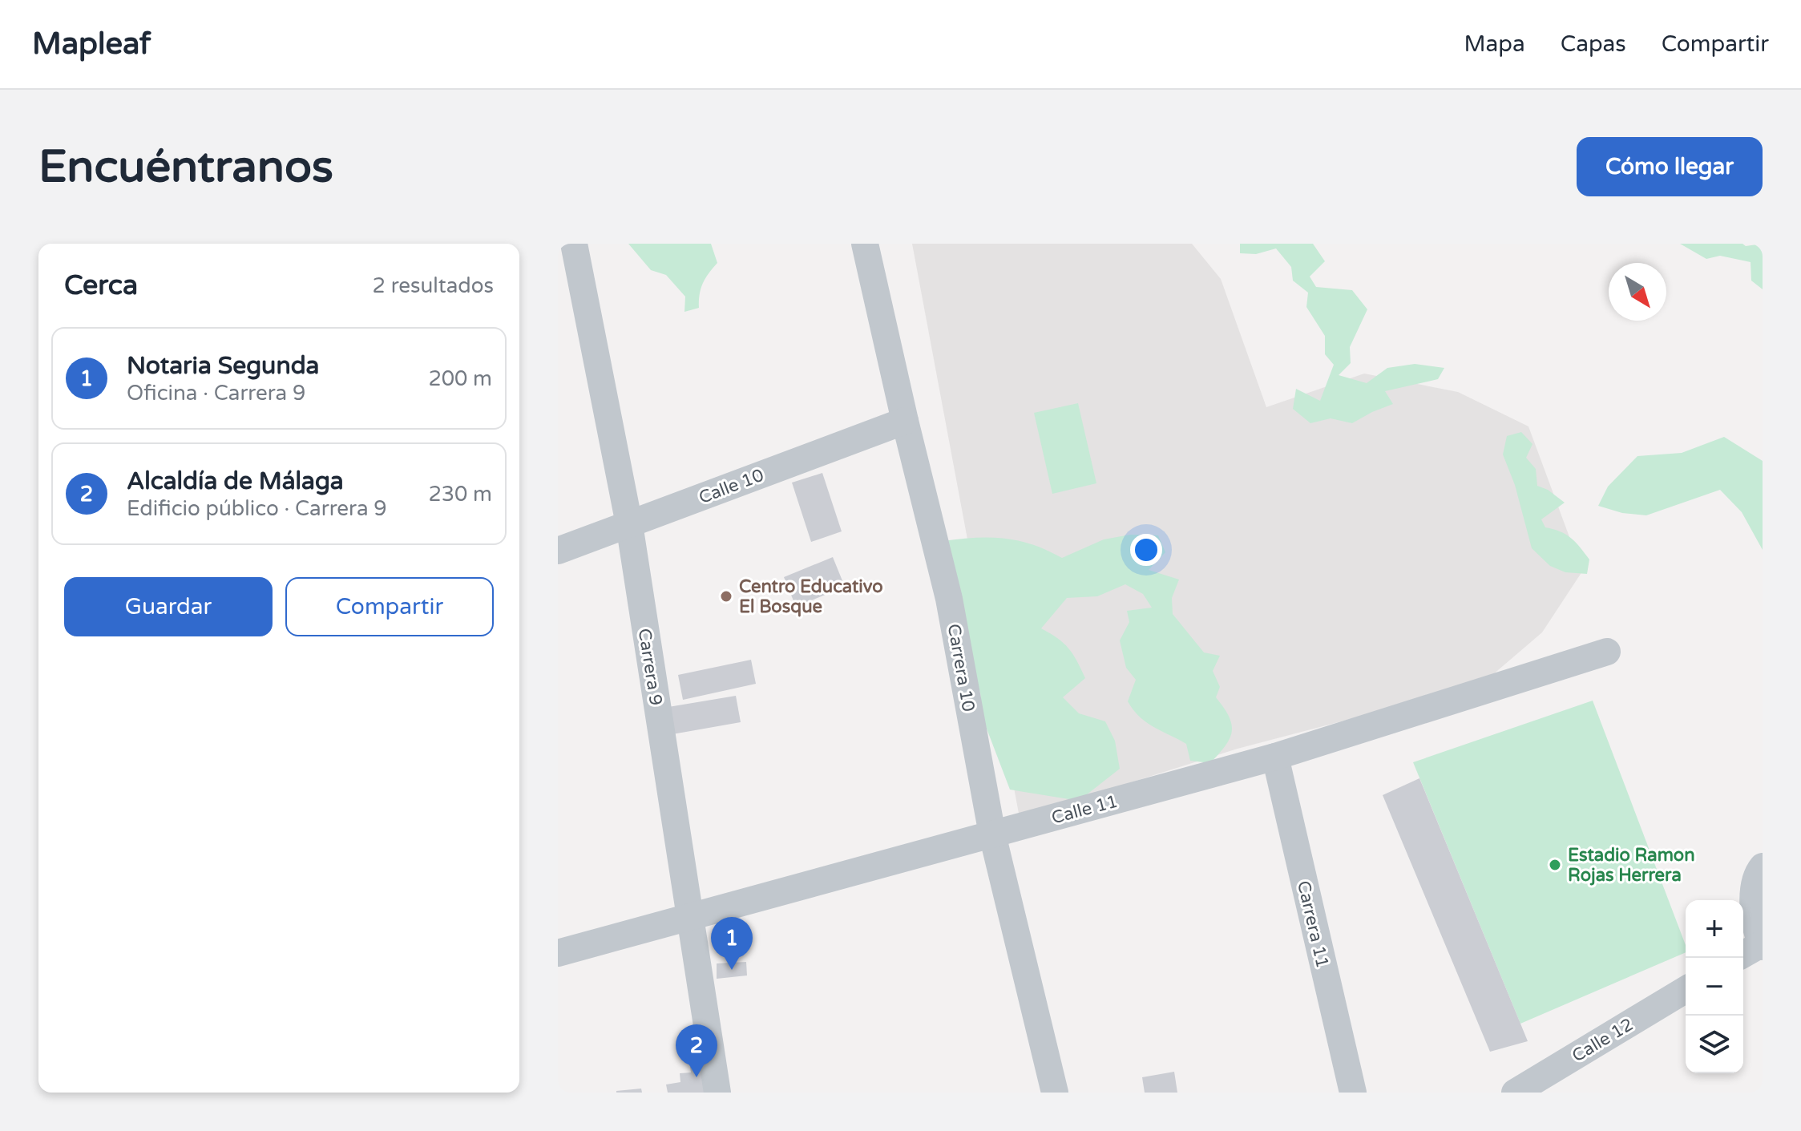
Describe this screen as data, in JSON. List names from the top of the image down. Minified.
{"streets":{"street":["Calle 10","Carrera 9","Carrera 10","Calle 11","Carrera 11","Calle 12"]},"crossings":[["Calle 10","Carrera 9"],["Calle 10","Carrera 10"],["Carrera 9","Calle 11"],["Carrera 10","Calle 11"],["Calle 11","Carrera 11"]],"places":["Centro Educativo El Bosque","Estadio Ramon Rojas Herrera"],"north":"bottom right","page":{"header":"Mapleaf","nav":["Mapa","Capas","Compartir"],"buttons":["Cómo llegar",["Guardar","Compartir"]],"title":"Encuéntranos","heading":["Cerca","2 resultados"],"list":[{"mark":"1","name":"Notaria Segunda","note":"Oficina · Carrera 9","value":"200 m"},{"mark":"2","name":"Alcaldía de Málaga","note":"Edificio público · Carrera 9","value":"230 m"}],"map_buttons":["+","−"],"pins":["1","2"]}}
